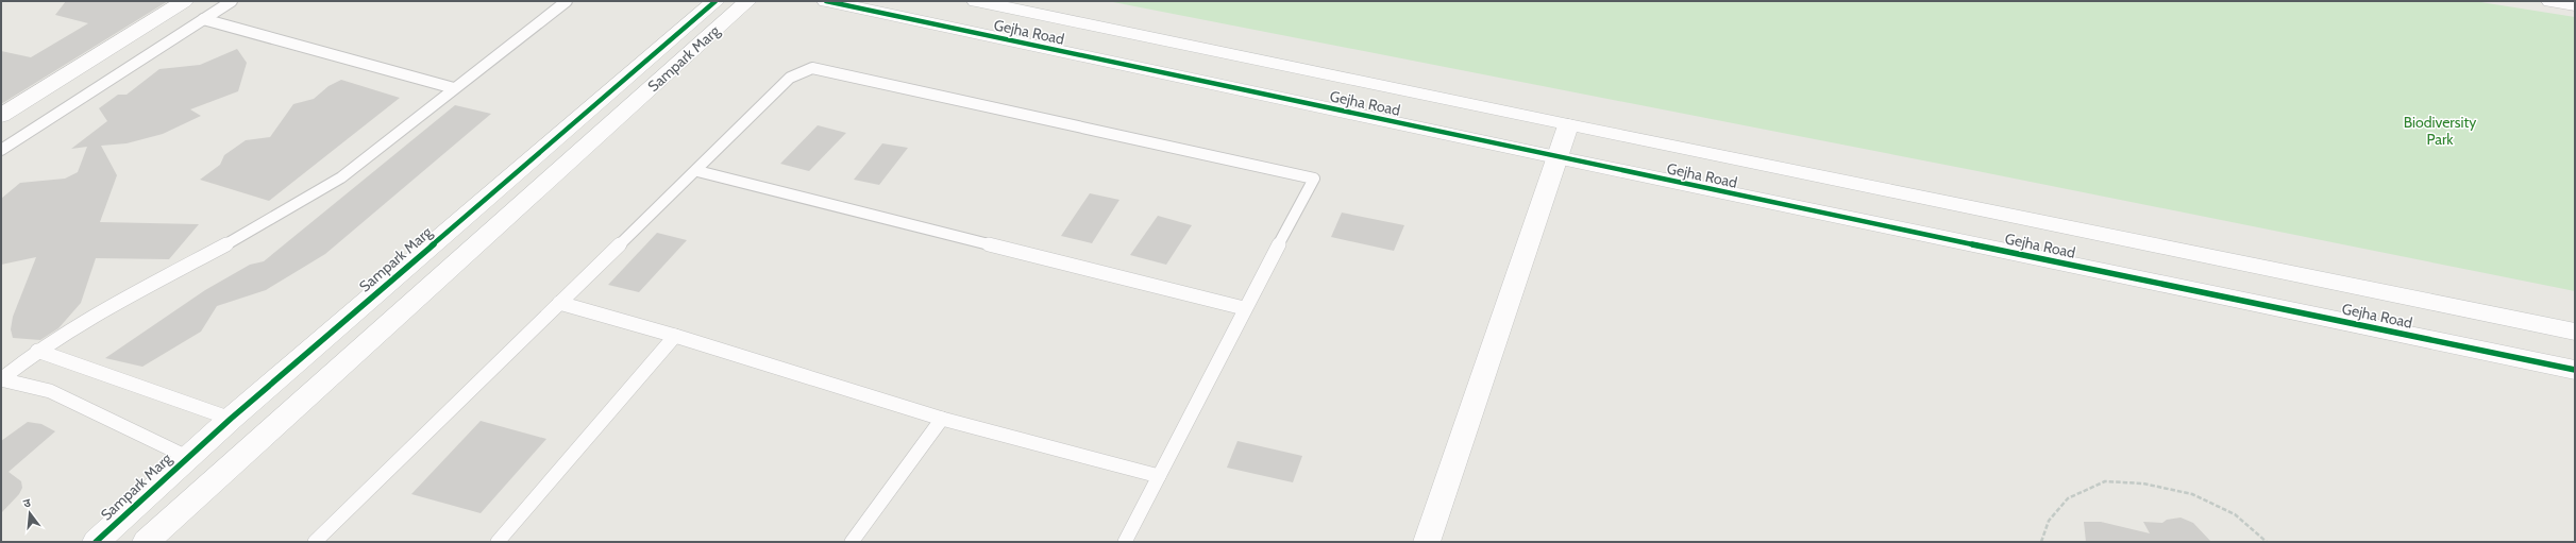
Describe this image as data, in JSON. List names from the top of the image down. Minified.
{"streets":{"street":["Gejha Road","Sampark Marg"]},"parks":["Biodiversity Park"],"north":"top"}
